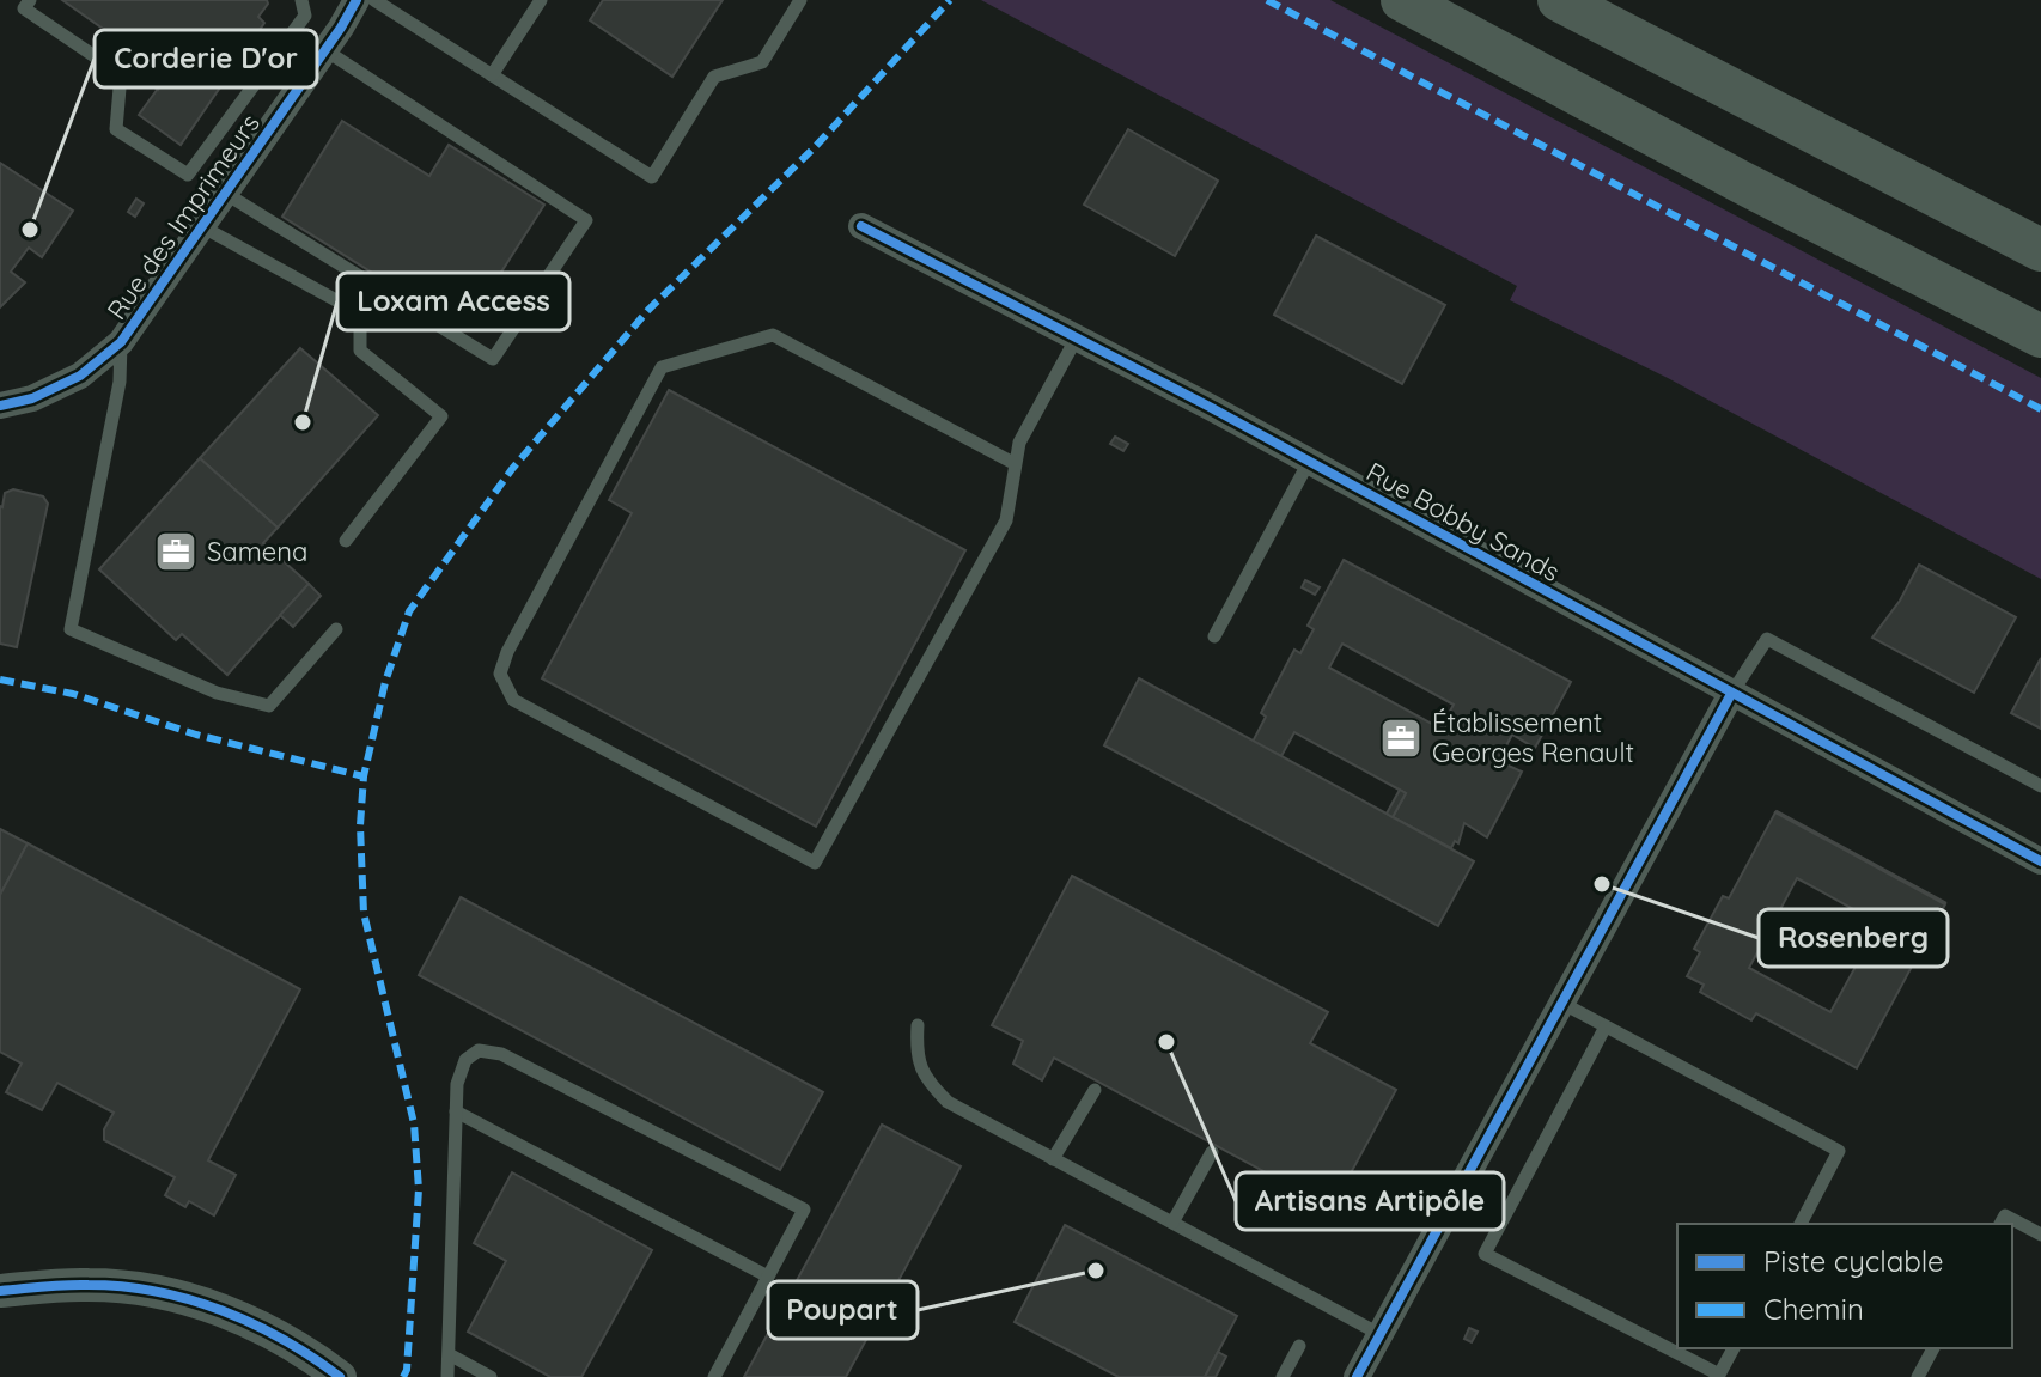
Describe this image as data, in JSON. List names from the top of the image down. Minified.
{"streets":{"street":["Rue des Imprimeurs","Rue Bobby Sands"]},"places":{"other":["Corderie D'or","Loxam Access","Rosenberg","Artisans Artipôle","Poupart"],"office":["Samena","Établissement Georges Renault"]},"legend":["Piste cyclable","Chemin"]}
